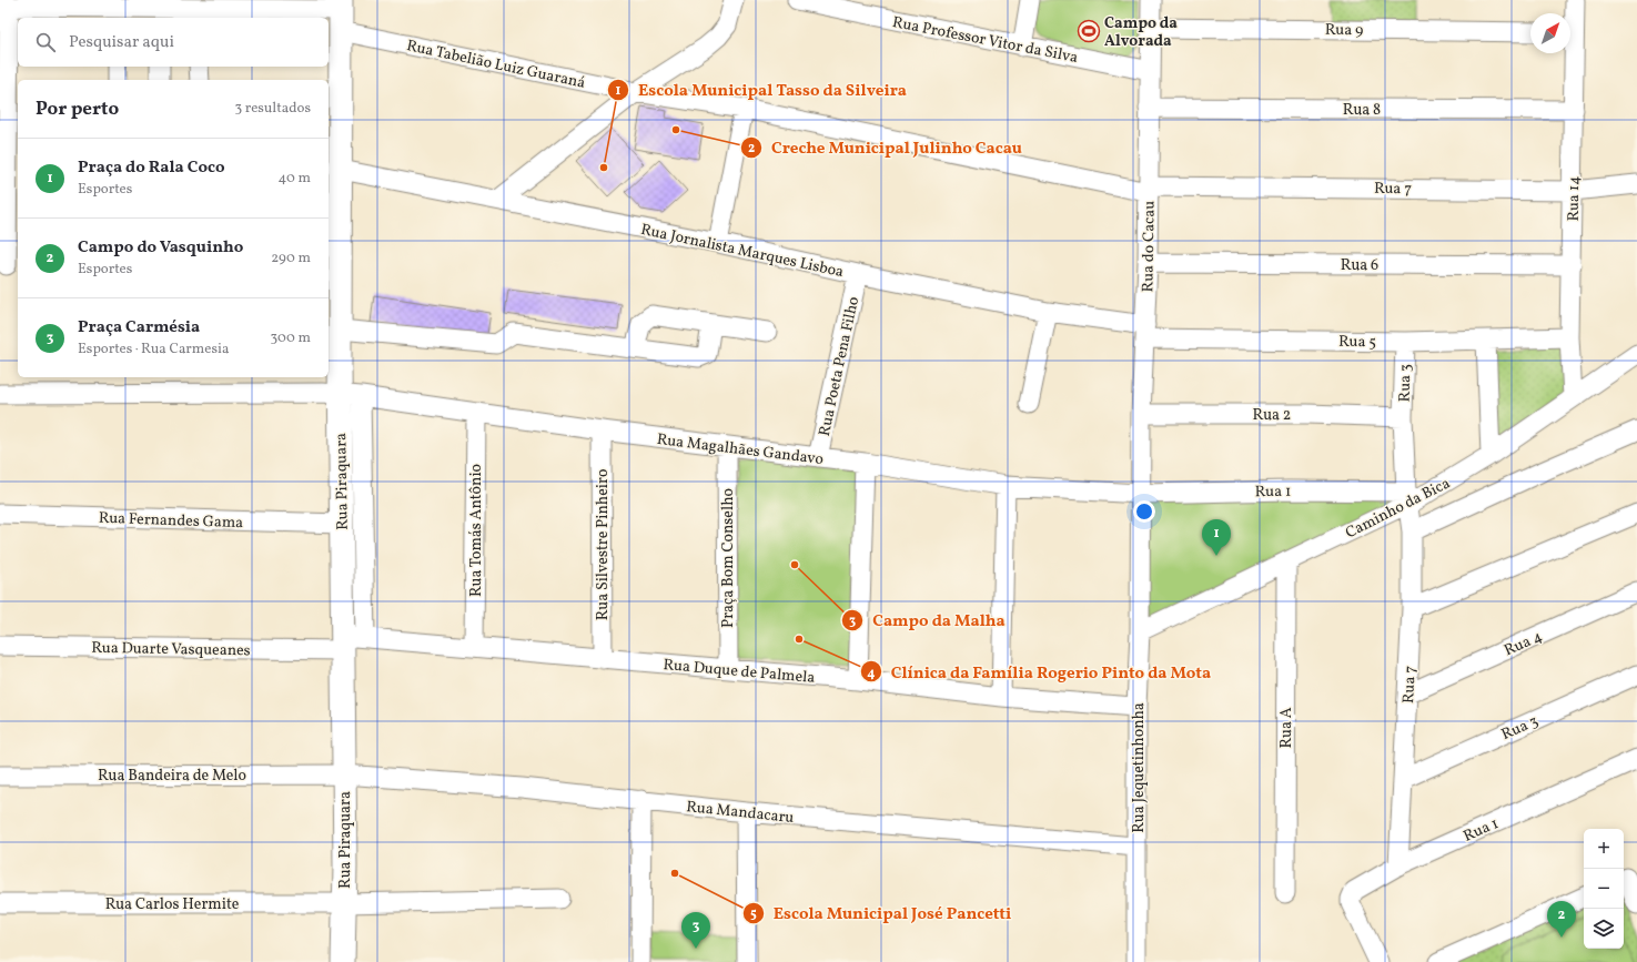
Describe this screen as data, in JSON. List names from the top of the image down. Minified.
{"streets":{"main road":["Rua Piraquara"],"street":["Rua 9","Rua Professor Vitor da Silva","Rua Tabelião Luiz Guaraná","Rua 8","Rua 7","Rua 14","Rua do Cacau","Rua Jornalista Marques Lisboa","Rua 6","Rua 5","Rua Poeta Pena Filho","Rua 3","Rua 2","Rua Magalhães Gandavo","Rua 1","Caminho da Bica","Rua Fernandes Gama","Rua Tomás Antônio","Rua Silvestre Pinheiro","Praça Bom Conselho","Rua 4","Rua Duarte Vasqueanes","Rua Duque de Palmela","Rua A","Rua Jequetinhonha","Rua Bandeira de Melo","Rua Mandacaru","Rua Carlos Hermite"]},"crossings":[["Rua 9","Rua do Cacau"],["Rua Professor Vitor da Silva","Rua do Cacau"],["Rua Tabelião Luiz Guaraná","Rua 7"],["Rua Tabelião Luiz Guaraná","Rua do Cacau"],["Rua Tabelião Luiz Guaraná","Rua Piraquara"],["Rua 8","Rua 14"],["Rua 8","Rua do Cacau"],["Rua 7","Rua 14"],["Rua 7","Rua do Cacau"],["Rua 7","Rua 3"],["Rua 7","Rua 1"],["Rua 7","Caminho da Bica"],["Rua 7","Rua 4"],["Rua 14","Rua 6"],["Rua 14","Rua 5"],["Rua 14","Caminho da Bica"],["Rua do Cacau","Rua Jornalista Marques Lisboa"],["Rua do Cacau","Rua 6"],["Rua do Cacau","Rua 5"],["Rua do Cacau","Rua 2"],["Rua do Cacau","Rua Magalhães Gandavo"],["Rua do Cacau","Rua 1"],["Rua do Cacau","Rua Jequetinhonha"],["Rua Jornalista Marques Lisboa","Rua 5"],["Rua Jornalista Marques Lisboa","Rua Poeta Pena Filho"],["Rua Jornalista Marques Lisboa","Rua Piraquara"],["Rua 5","Rua 3"],["Rua Poeta Pena Filho","Rua Magalhães Gandavo"],["Rua 3","Rua 2"],["Rua 3","Rua 1"],["Rua 3","Caminho da Bica"],["Rua Magalhães Gandavo","Rua Piraquara"],["Rua Magalhães Gandavo","Rua 1"],["Rua Magalhães Gandavo","Rua Tomás Antônio"],["Rua Magalhães Gandavo","Rua Silvestre Pinheiro"],["Rua Magalhães Gandavo","Praça Bom Conselho"],["Rua Magalhães Gandavo","Rua Jequetinhonha"],["Rua Piraquara","Rua Fernandes Gama"],["Rua Piraquara","Rua Duarte Vasqueanes"],["Rua Piraquara","Rua Duque de Palmela"],["Rua Piraquara","Rua Bandeira de Melo"],["Rua Piraquara","Rua Mandacaru"],["Rua Piraquara","Rua Carlos Hermite"],["Rua 1","Caminho da Bica"],["Rua 1","Rua Jequetinhonha"],["Caminho da Bica","Rua A"],["Caminho da Bica","Rua Jequetinhonha"],["Rua Tomás Antônio","Rua Duque de Palmela"],["Rua Silvestre Pinheiro","Rua Duque de Palmela"],["Praça Bom Conselho","Rua Duque de Palmela"],["Rua Duarte Vasqueanes","Rua Duque de Palmela"],["Rua Duque de Palmela","Rua Jequetinhonha"],["Rua Jequetinhonha","Rua Mandacaru"],["Rua Bandeira de Melo","Rua Mandacaru"]],"places":{"sports":["Campo da Alvorada"],"other":["Creche Municipal Julinho Cacau","Escola Municipal Tasso da Silveira","Campo da Malha","Clínica da Família Rogerio Pinto da Mota","Escola Municipal José Pancetti"]},"north":"top right","page":{"search":"Pesquisar aqui","heading":["Por perto","3 resultados"],"list":[{"mark":"1","name":"Praça do Rala Coco","note":"Esportes","value":"40 m"},{"mark":"2","name":"Campo do Vasquinho","note":"Esportes","value":"290 m"},{"mark":"3","name":"Praça Carmésia","note":"Esportes · Rua Carmesia","value":"300 m"}],"pins":["1","2","3"],"map_buttons":["+","−"]}}
